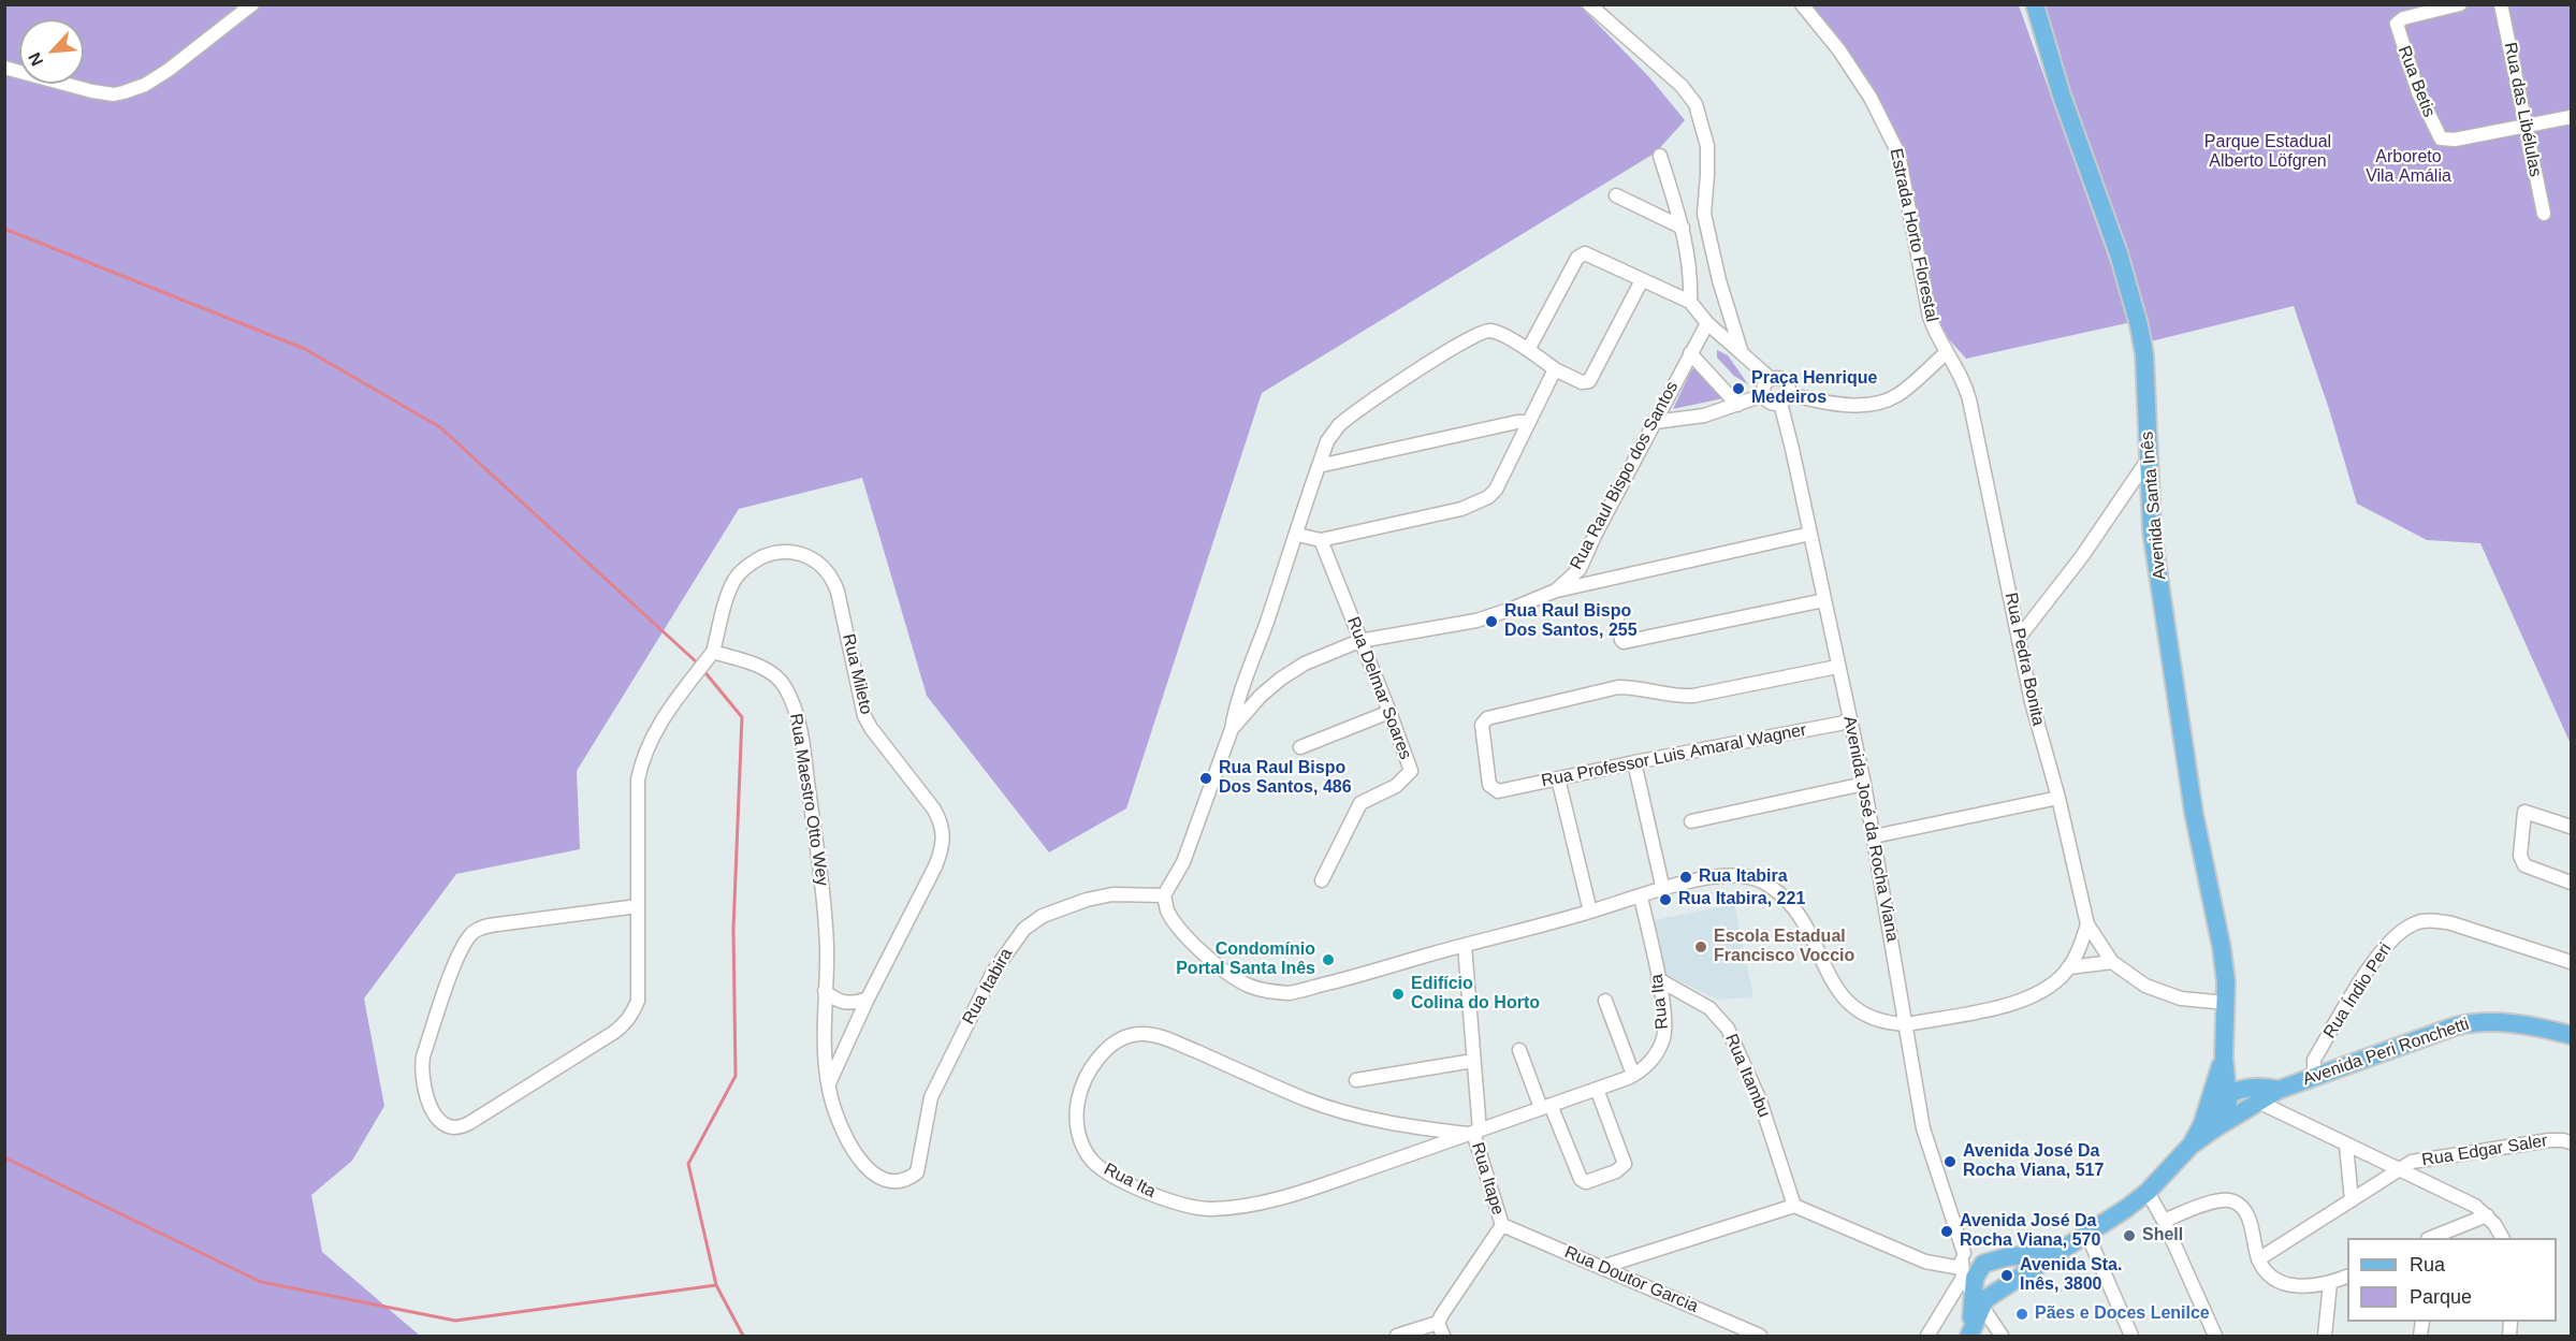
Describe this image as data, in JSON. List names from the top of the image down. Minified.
{"streets":{"main road":["Avenida Santa Inês","Avenida Peri Ronchetti"],"street":["Rua Betis","Rua das Libélulas","Estrada Horto Florestal","Rua Raul Bispo dos Santos","Rua Pedra Bonita","Rua Mileto","Rua Delmar Soares","Rua Professor Luis Amaral Wagner","Rua Maestro Otto Wey","Avenida José da Rocha Viana","Rua Itabira","Rua Índio Peri","Rua Ita","Rua Itambu","Rua Edgar Saler","Rua Itape","Rua Doutor Garcia"]},"crossings":[["Rua Betis","Rua das Libélulas"],["Estrada Horto Florestal","Rua Pedra Bonita"],["Rua Raul Bispo dos Santos","Rua Delmar Soares"],["Rua Raul Bispo dos Santos","Rua Itabira"],["Rua Mileto","Rua Maestro Otto Wey"],["Rua Professor Luis Amaral Wagner","Avenida José da Rocha Viana"],["Rua Maestro Otto Wey","Rua Itabira"],["Rua Índio Peri","Avenida Peri Ronchetti"],["Rua Ita","Rua Itambu"],["Rua Ita","Rua Itape"],["Rua Itape","Rua Doutor Garcia"]],"parks":["Parque Estadual Alberto Löfgren","Arboreto Vila Amália"],"places":["Praça Henrique Medeiros","Rua Raul Bispo Dos Santos, 255","Rua Raul Bispo Dos Santos, 486","Rua Itabira","Rua Itabira, 221","Escola Estadual Francisco Voccio","Condomínio Portal Santa Inês","Edifício Colina do Horto","Avenida José Da Rocha Viana, 517","Avenida José Da Rocha Viana, 570","Shell","Avenida Sta. Inês, 3800","Pães e Doces Lenilce"],"legend":["Rua","Parque"],"north":"bottom left"}
